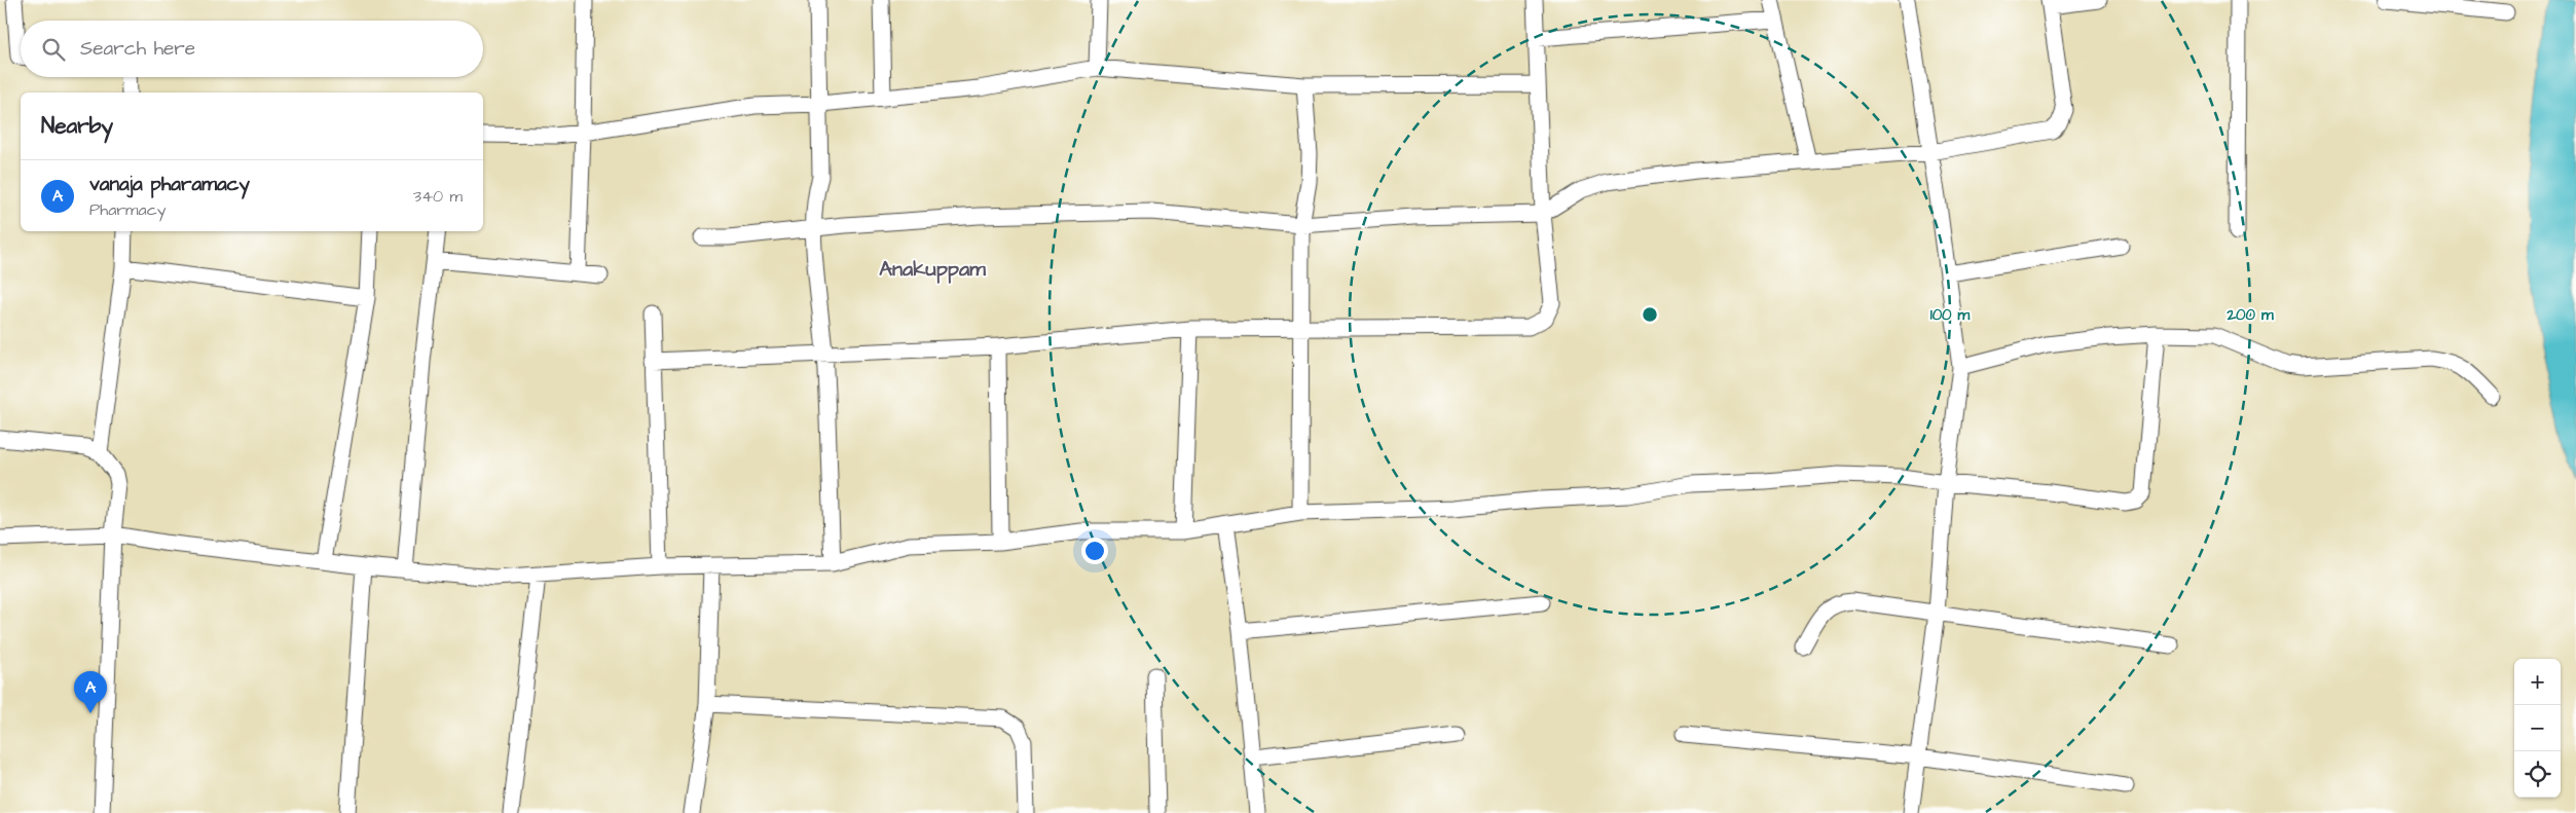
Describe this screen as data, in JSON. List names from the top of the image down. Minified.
{"districts":["Anakuppam"],"page":{"search":"Search here","heading":"Nearby","list":[{"mark":"A","name":"vanaja pharamacy","note":"Pharmacy","value":"340 m"}],"map_buttons":["+","−"],"pins":"A"},"rings":["100 m","200 m"]}
